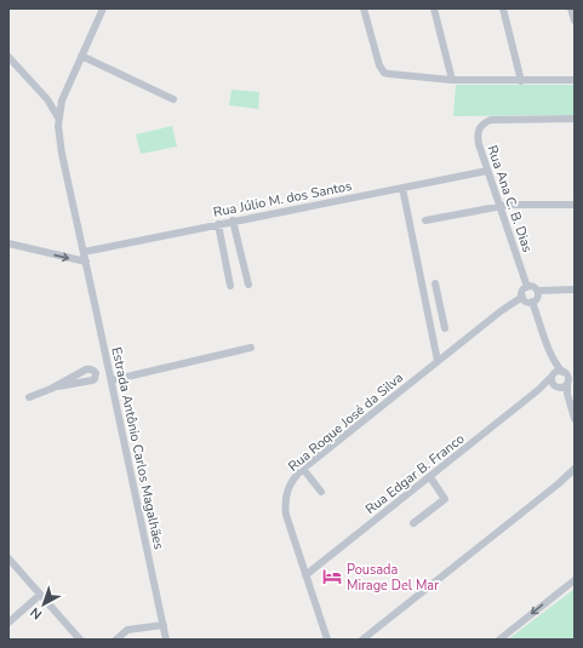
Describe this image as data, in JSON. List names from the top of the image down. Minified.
{"streets":{"street":["Rua Júlio M. dos Santos","Rua Ana C. B. Dias","Rua Roque José da Silva","Estrada Antônio Carlos Magalhães","Rua Edgar B. Franco"]},"crossings":[["Rua Júlio M. dos Santos","Rua Ana C. B. Dias"],["Rua Júlio M. dos Santos","Estrada Antônio Carlos Magalhães"],["Rua Ana C. B. Dias","Rua Roque José da Silva"],["Rua Roque José da Silva","Rua Edgar B. Franco"]],"places":{"hotel":["Pousada Mirage Del Mar"]},"north":"bottom left"}
